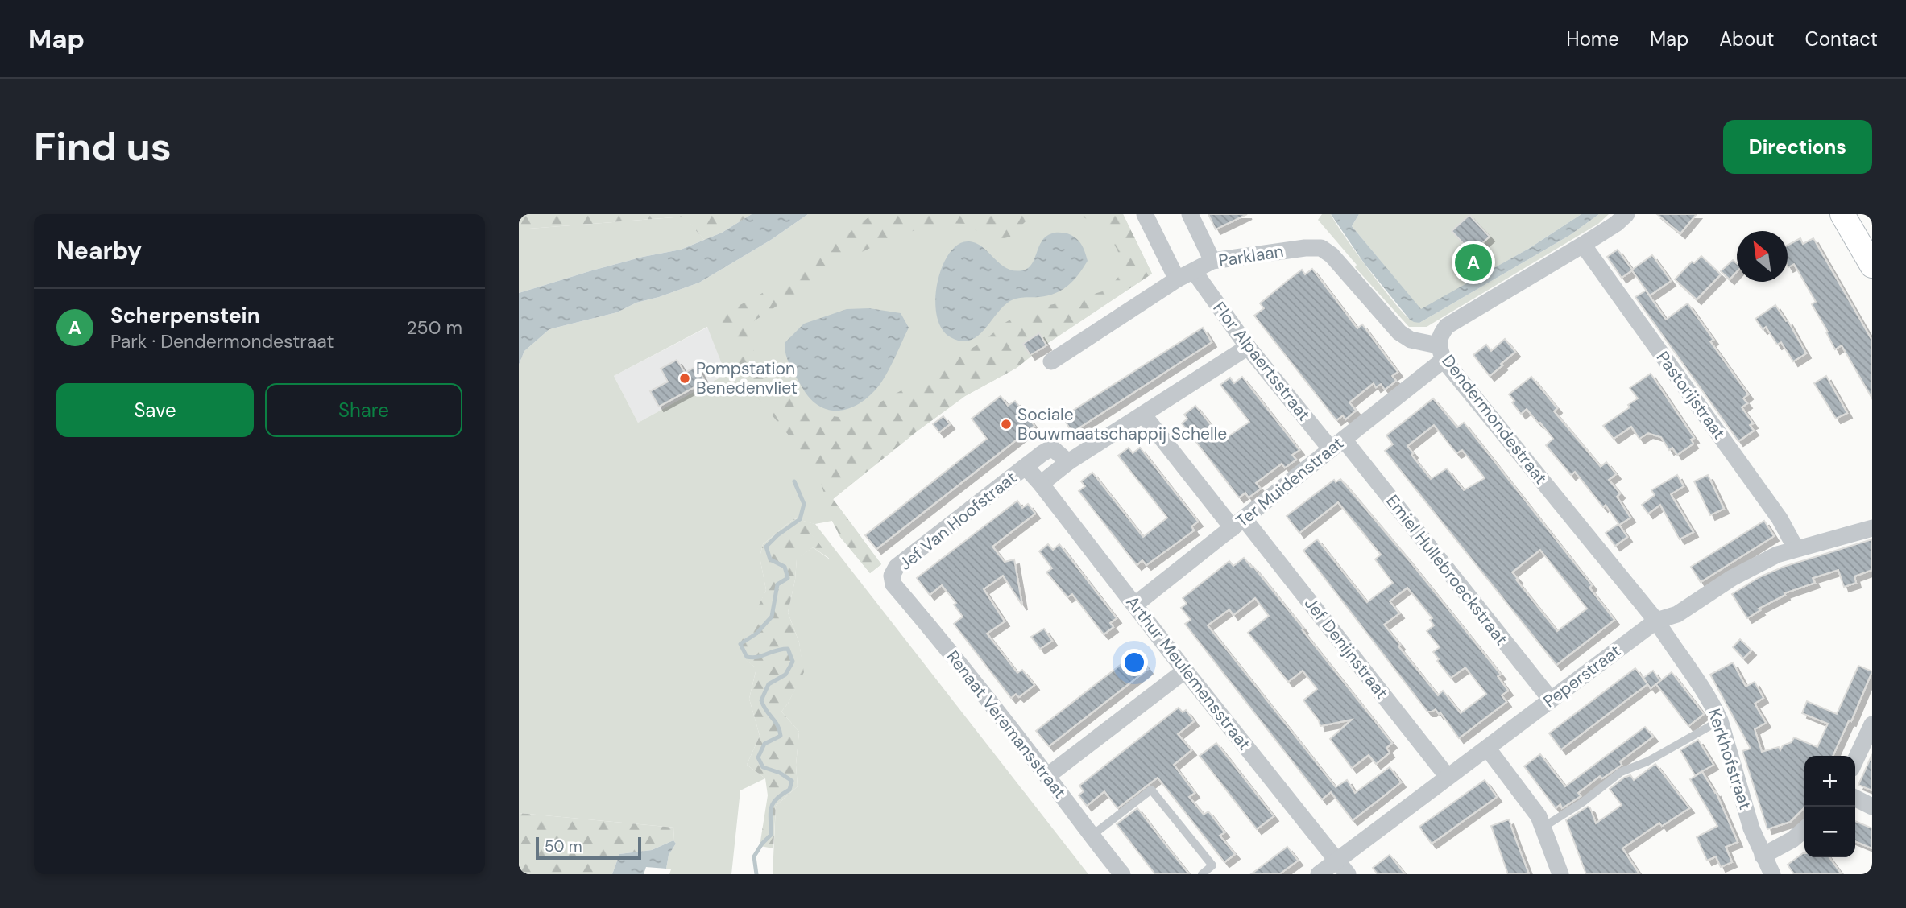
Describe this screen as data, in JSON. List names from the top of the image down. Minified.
{"streets":{"street":["Parklaan","Flor Alpaertsstraat","Pastorijstraat","Dendermondestraat","Ter Muidenstraat","Jef Van Hoofstraat","Emiel Hullebroeckstraat","Jef Denijnstraat","Arthur Meulemensstraat","Peperstraat","Renaat Veremansstraat","Kerkhofstraat"]},"crossings":[["Parklaan","Flor Alpaertsstraat"],["Parklaan","Dendermondestraat"],["Parklaan","Ter Muidenstraat"],["Flor Alpaertsstraat","Ter Muidenstraat"],["Flor Alpaertsstraat","Jef Van Hoofstraat"],["Flor Alpaertsstraat","Emiel Hullebroeckstraat"],["Pastorijstraat","Dendermondestraat"],["Pastorijstraat","Peperstraat"],["Dendermondestraat","Ter Muidenstraat"],["Dendermondestraat","Peperstraat"],["Dendermondestraat","Kerkhofstraat"],["Ter Muidenstraat","Emiel Hullebroeckstraat"],["Ter Muidenstraat","Jef Denijnstraat"],["Ter Muidenstraat","Arthur Meulemensstraat"],["Jef Van Hoofstraat","Jef Denijnstraat"],["Jef Van Hoofstraat","Arthur Meulemensstraat"],["Jef Van Hoofstraat","Renaat Veremansstraat"],["Emiel Hullebroeckstraat","Peperstraat"],["Jef Denijnstraat","Peperstraat"],["Arthur Meulemensstraat","Peperstraat"],["Peperstraat","Kerkhofstraat"]],"places":["Pompstation Benedenvliet","Sociale Bouwmaatschappij Schelle"],"scale_bar":"50 m","north":"top left","page":{"header":"Map","nav":["Home","Map","About","Contact"],"buttons":["Directions",["Save","Share"]],"title":"Find us","heading":"Nearby","pins":"A","list":[{"mark":"A","name":"Scherpenstein","note":"Park · Dendermondestraat","value":"250 m"}],"map_buttons":["+","−"],"scale":"50 m"}}
